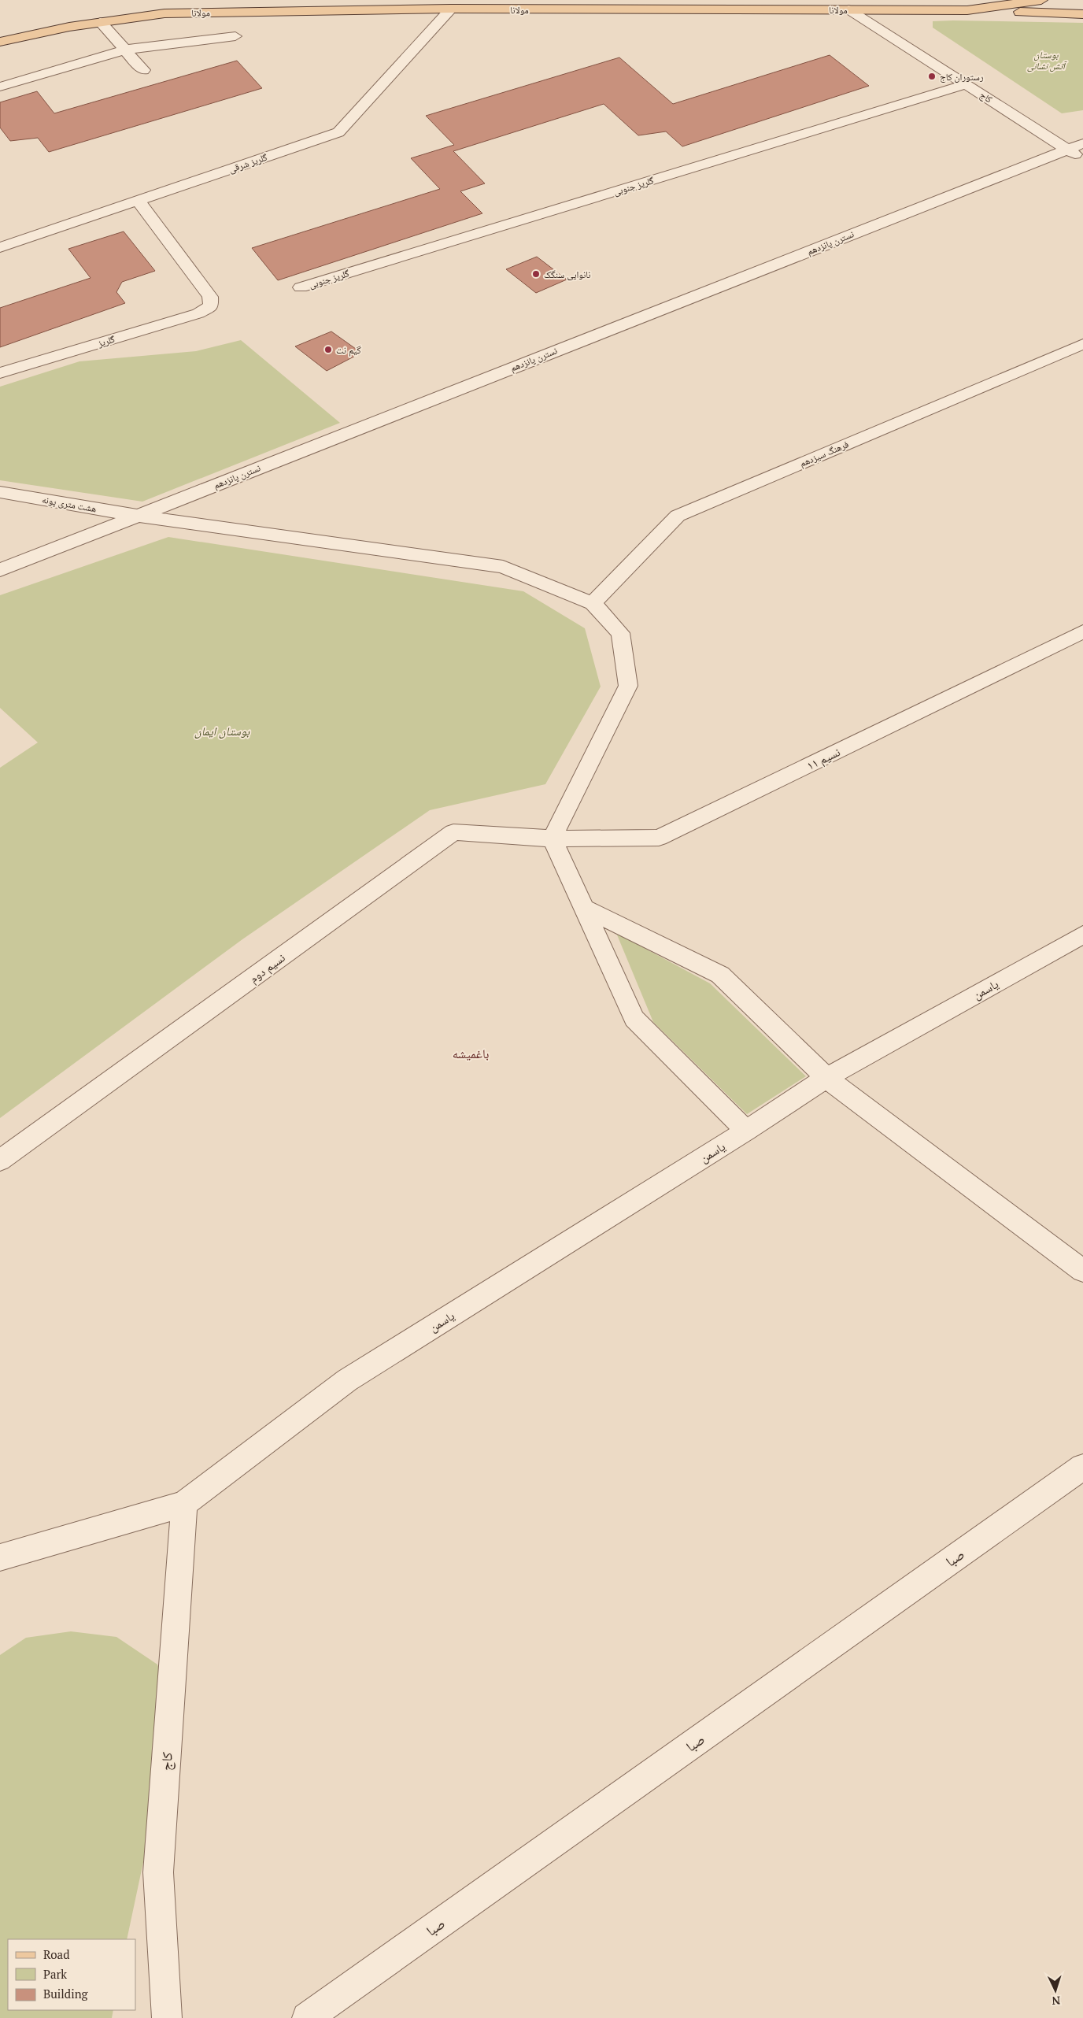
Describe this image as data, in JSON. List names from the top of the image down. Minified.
{"streets":{"main road":["مولانا"],"street":["کاج","گلریز شرقی","گلریز جنوبی","نسترن پانزدهم","گلریز","فرهنگ سیزدهم","هشت متری پونه","نسیم ۱۱","نسیم دوم","یاسمن","صبا"]},"crossings":[["مولانا","کاج"],["مولانا","گلریز شرقی"],["کاج","گلریز جنوبی"],["کاج","نسترن پانزدهم"],["کاج","یاسمن"],["گلریز شرقی","گلریز"],["نسترن پانزدهم","هشت متری پونه"],["فرهنگ سیزدهم","هشت متری پونه"],["نسیم ۱۱","نسیم دوم"]],"districts":["باغمیشه"],"parks":["بوستان آتش نشانی","بوستان ایمان"],"places":["رستوران کاج","نانوایی سنگک","گیم نت"],"legend":["Road","Park","Building"],"north":"bottom"}
